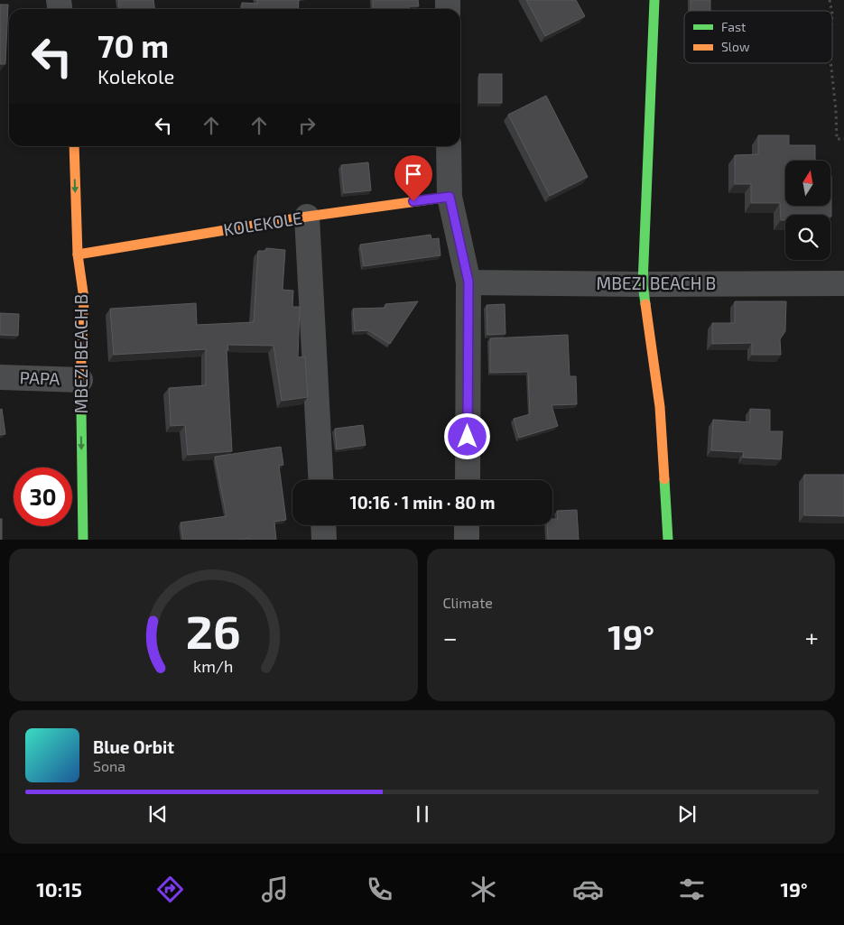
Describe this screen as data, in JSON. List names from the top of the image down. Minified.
{"streets":{"street":["KOLEKOLE","MBEZI BEACH B","PAPA"]},"crossings":[["KOLEKOLE","MBEZI BEACH B"],["MBEZI BEACH B","PAPA"]],"legend":["Fast","Slow"],"north":"top","page":{"turn":["70 m","Kolekole"],"limit":"30","trip":"10:16 · 1 min · 80 m","tile":"Climate","heat":["−","19°","+"],"song":["Blue Orbit","Sona"],"tabs":["10:15","19°"],"gauge":["26","km/h"]}}
